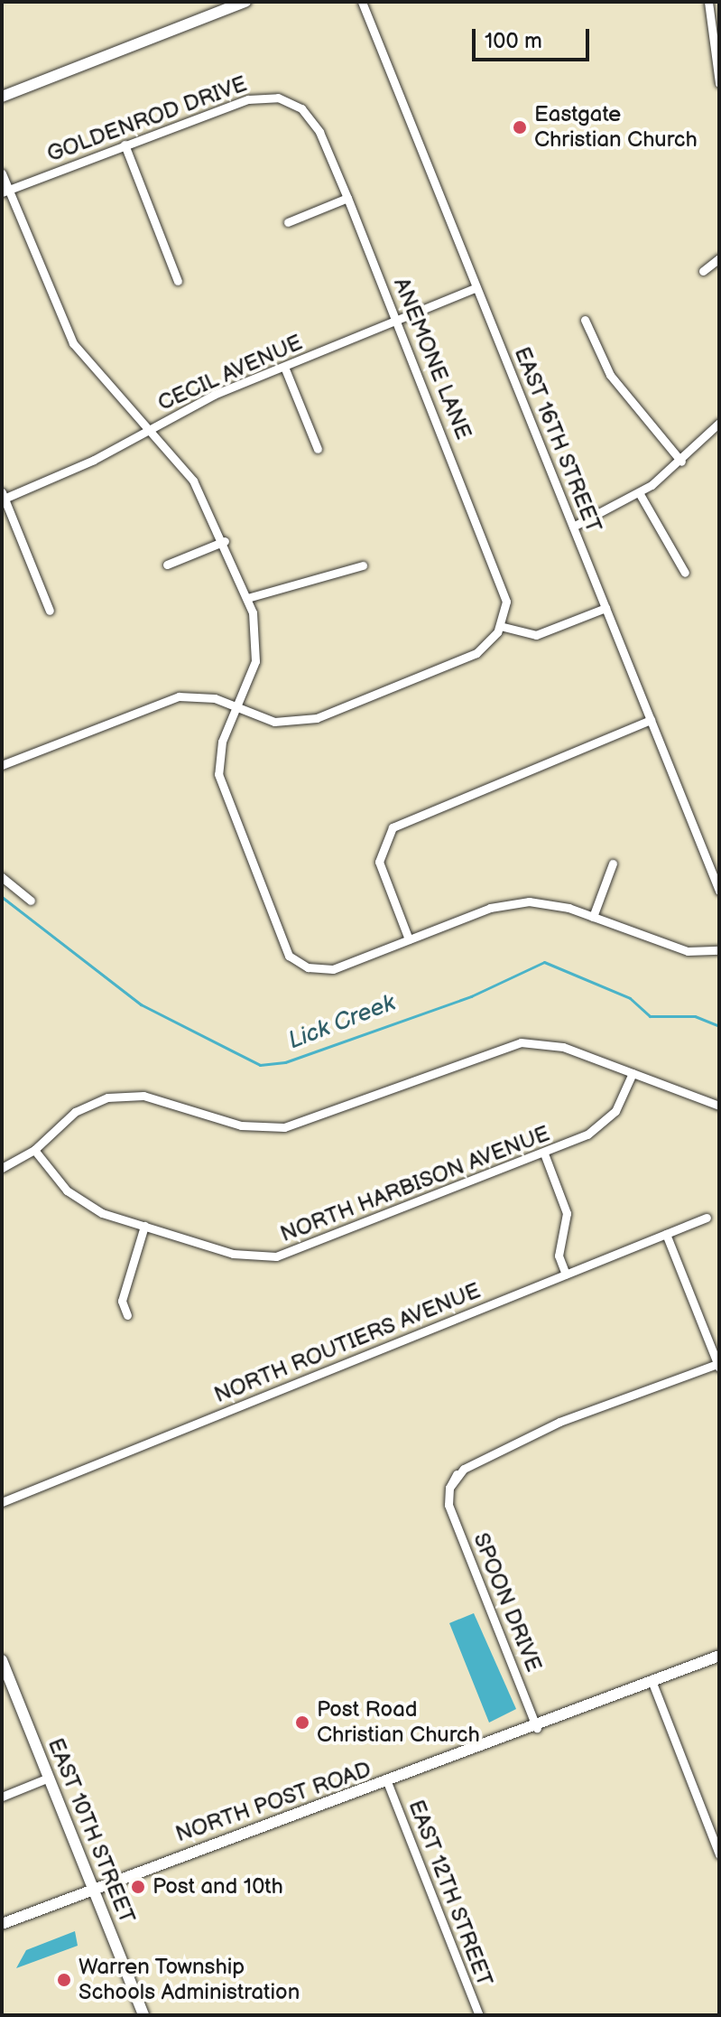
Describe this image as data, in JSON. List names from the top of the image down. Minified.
{"streets":{"main road":["NORTH POST ROAD","EAST 10TH STREET"],"street":["GOLDENROD DRIVE","ANEMONE LANE","CECIL AVENUE","EAST 16TH STREET","NORTH HARBISON AVENUE","NORTH ROUTIERS AVENUE","SPOON DRIVE","EAST 12TH STREET"]},"crossings":[["GOLDENROD DRIVE","ANEMONE LANE"],["ANEMONE LANE","CECIL AVENUE"],["CECIL AVENUE","EAST 16TH STREET"],["SPOON DRIVE","NORTH POST ROAD"],["NORTH POST ROAD","EAST 10TH STREET"],["NORTH POST ROAD","EAST 12TH STREET"]],"water":["Lick Creek"],"places":["Eastgate Christian Church","Post Road Christian Church","Post and 10th","Warren Township Schools Administration"],"scale_bar":"100 m"}
